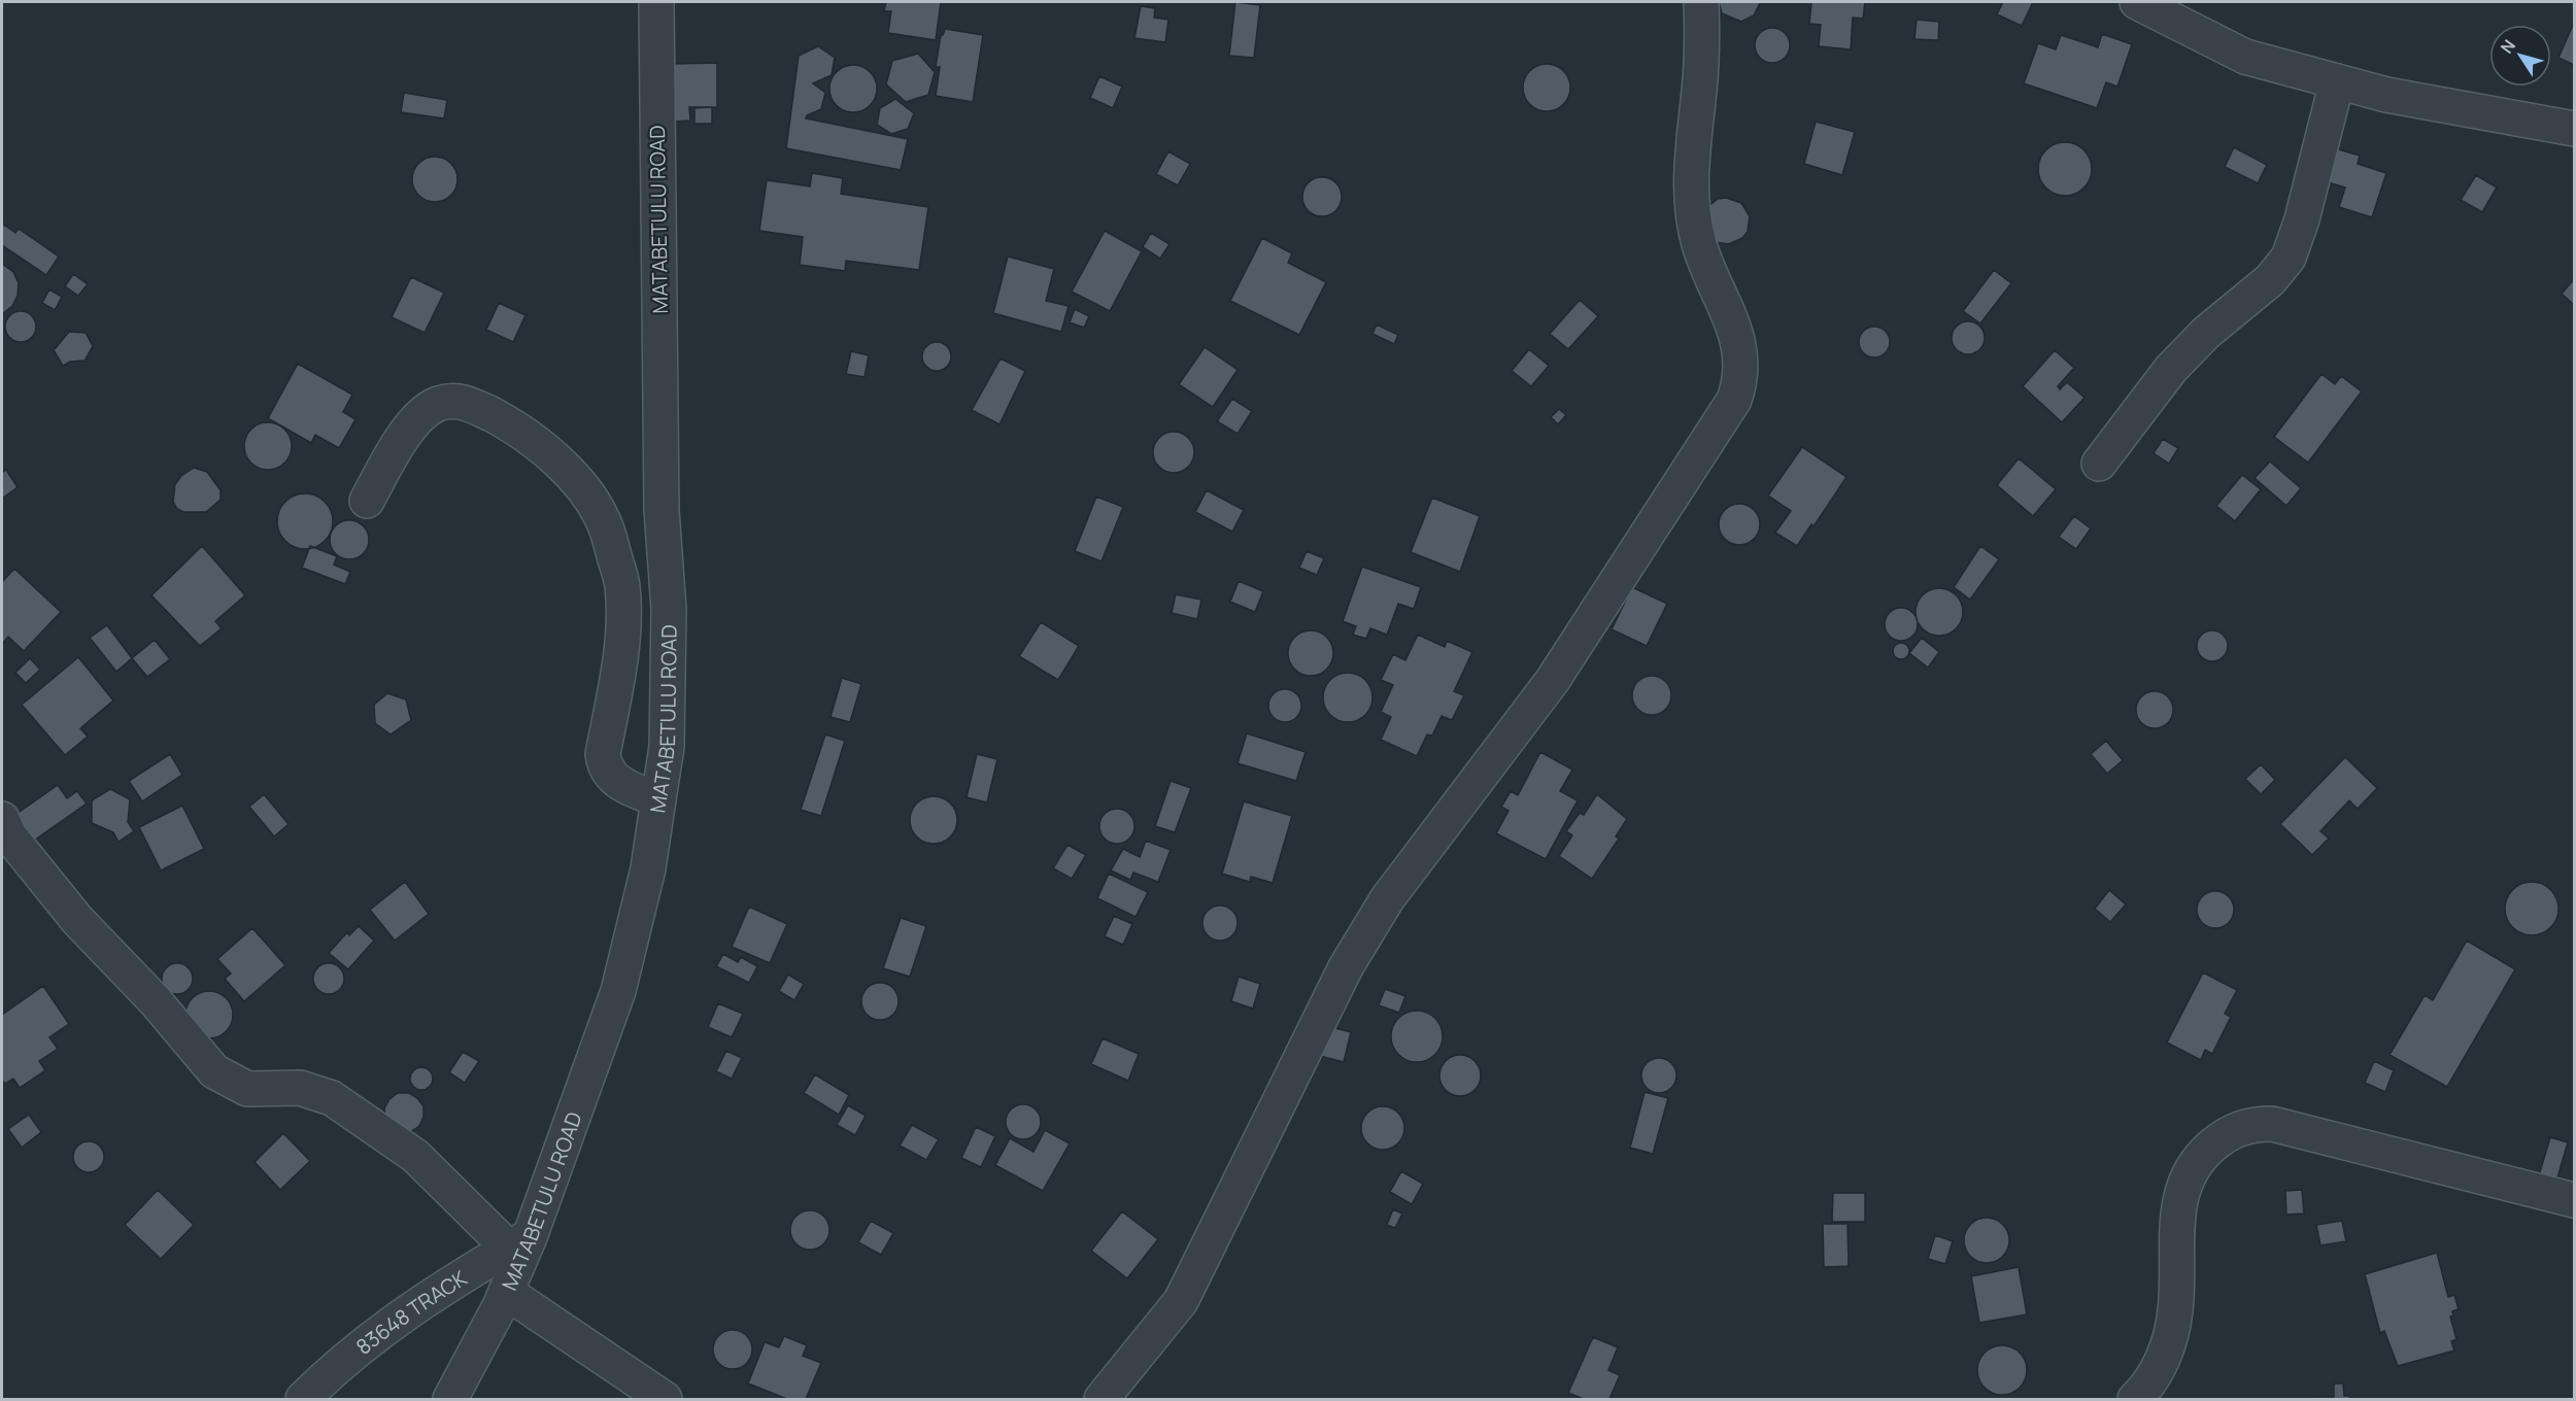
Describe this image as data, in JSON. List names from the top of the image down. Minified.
{"streets":{"street":["MATABETULU ROAD","83648 TRACK"]},"crossings":[["MATABETULU ROAD","83648 TRACK"]],"north":"top left"}
